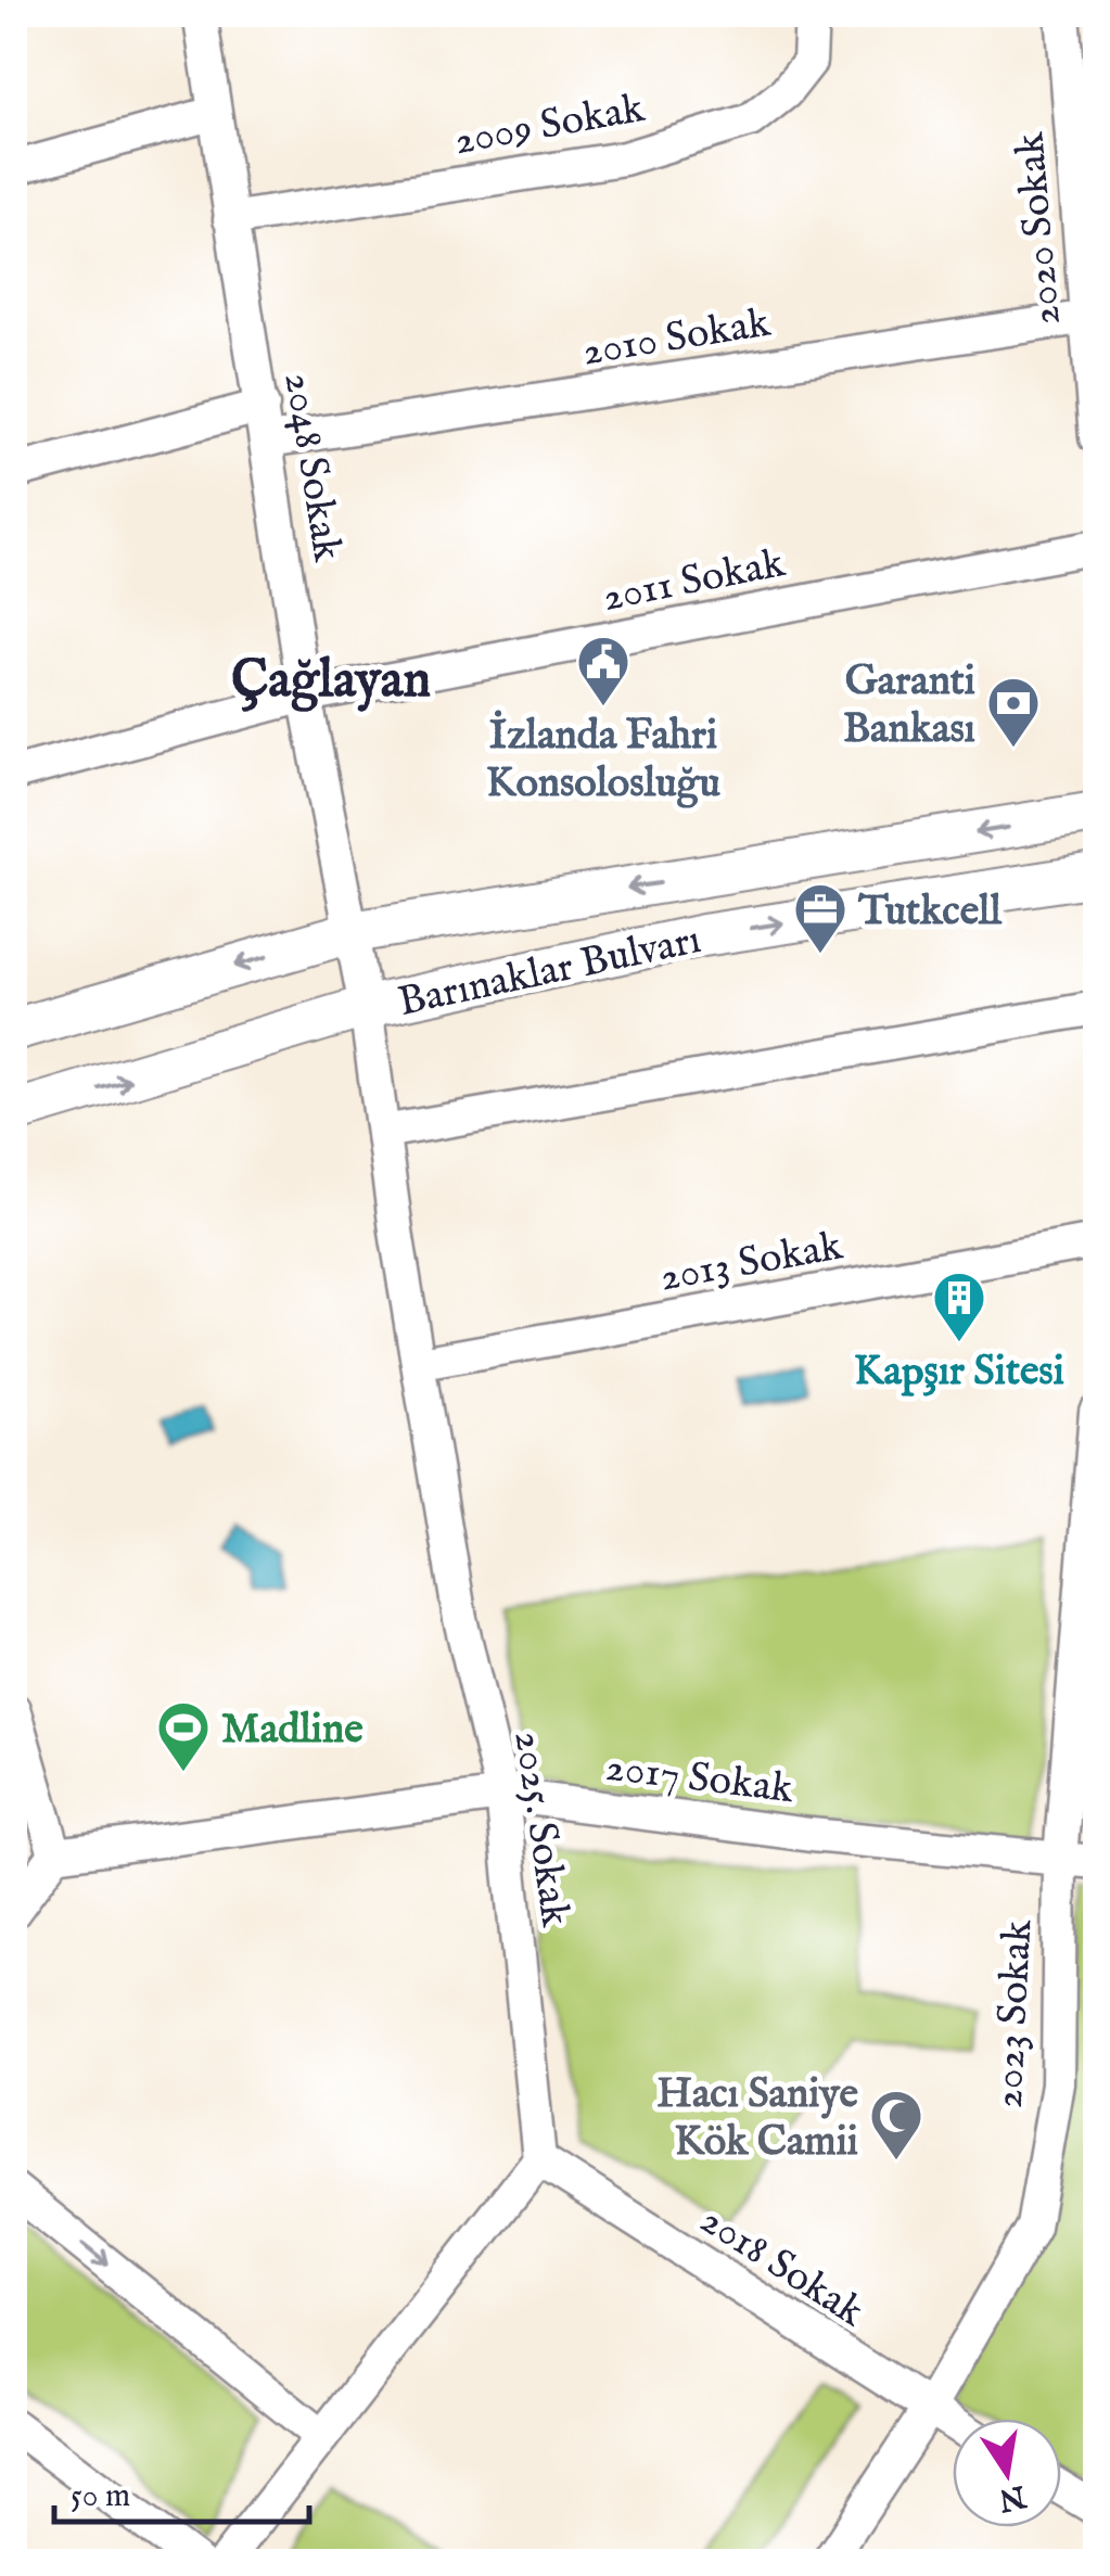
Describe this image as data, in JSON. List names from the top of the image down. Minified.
{"streets":{"main road":["Barınaklar Bulvarı"],"street":["2009 Sokak","2020 Sokak","2010 Sokak","2048 Sokak","2011 Sokak","2013 Sokak","2017 Sokak","2025. Sokak","2023 Sokak","2018 Sokak"]},"crossings":[["2009 Sokak","2048 Sokak"],["2020 Sokak","2010 Sokak"],["2010 Sokak","2048 Sokak"],["2048 Sokak","2011 Sokak"],["2048 Sokak","Barınaklar Bulvarı"],["2048 Sokak","2025. Sokak"],["Barınaklar Bulvarı","2025. Sokak"],["2013 Sokak","2025. Sokak"],["2017 Sokak","2025. Sokak"],["2017 Sokak","2023 Sokak"],["2025. Sokak","2018 Sokak"],["2023 Sokak","2018 Sokak"]],"districts":["Çağlayan"],"places":{"public building":["İzlanda Fahri Konsolosluğu"],"bank":["Garanti Bankası"],"office":["Tutkcell"],"building":["Kapşır Sitesi"],"sports":["Madline"],"mosque":["Hacı Saniye Kök Camii"]},"scale_bar":"50 m","north":"bottom"}
